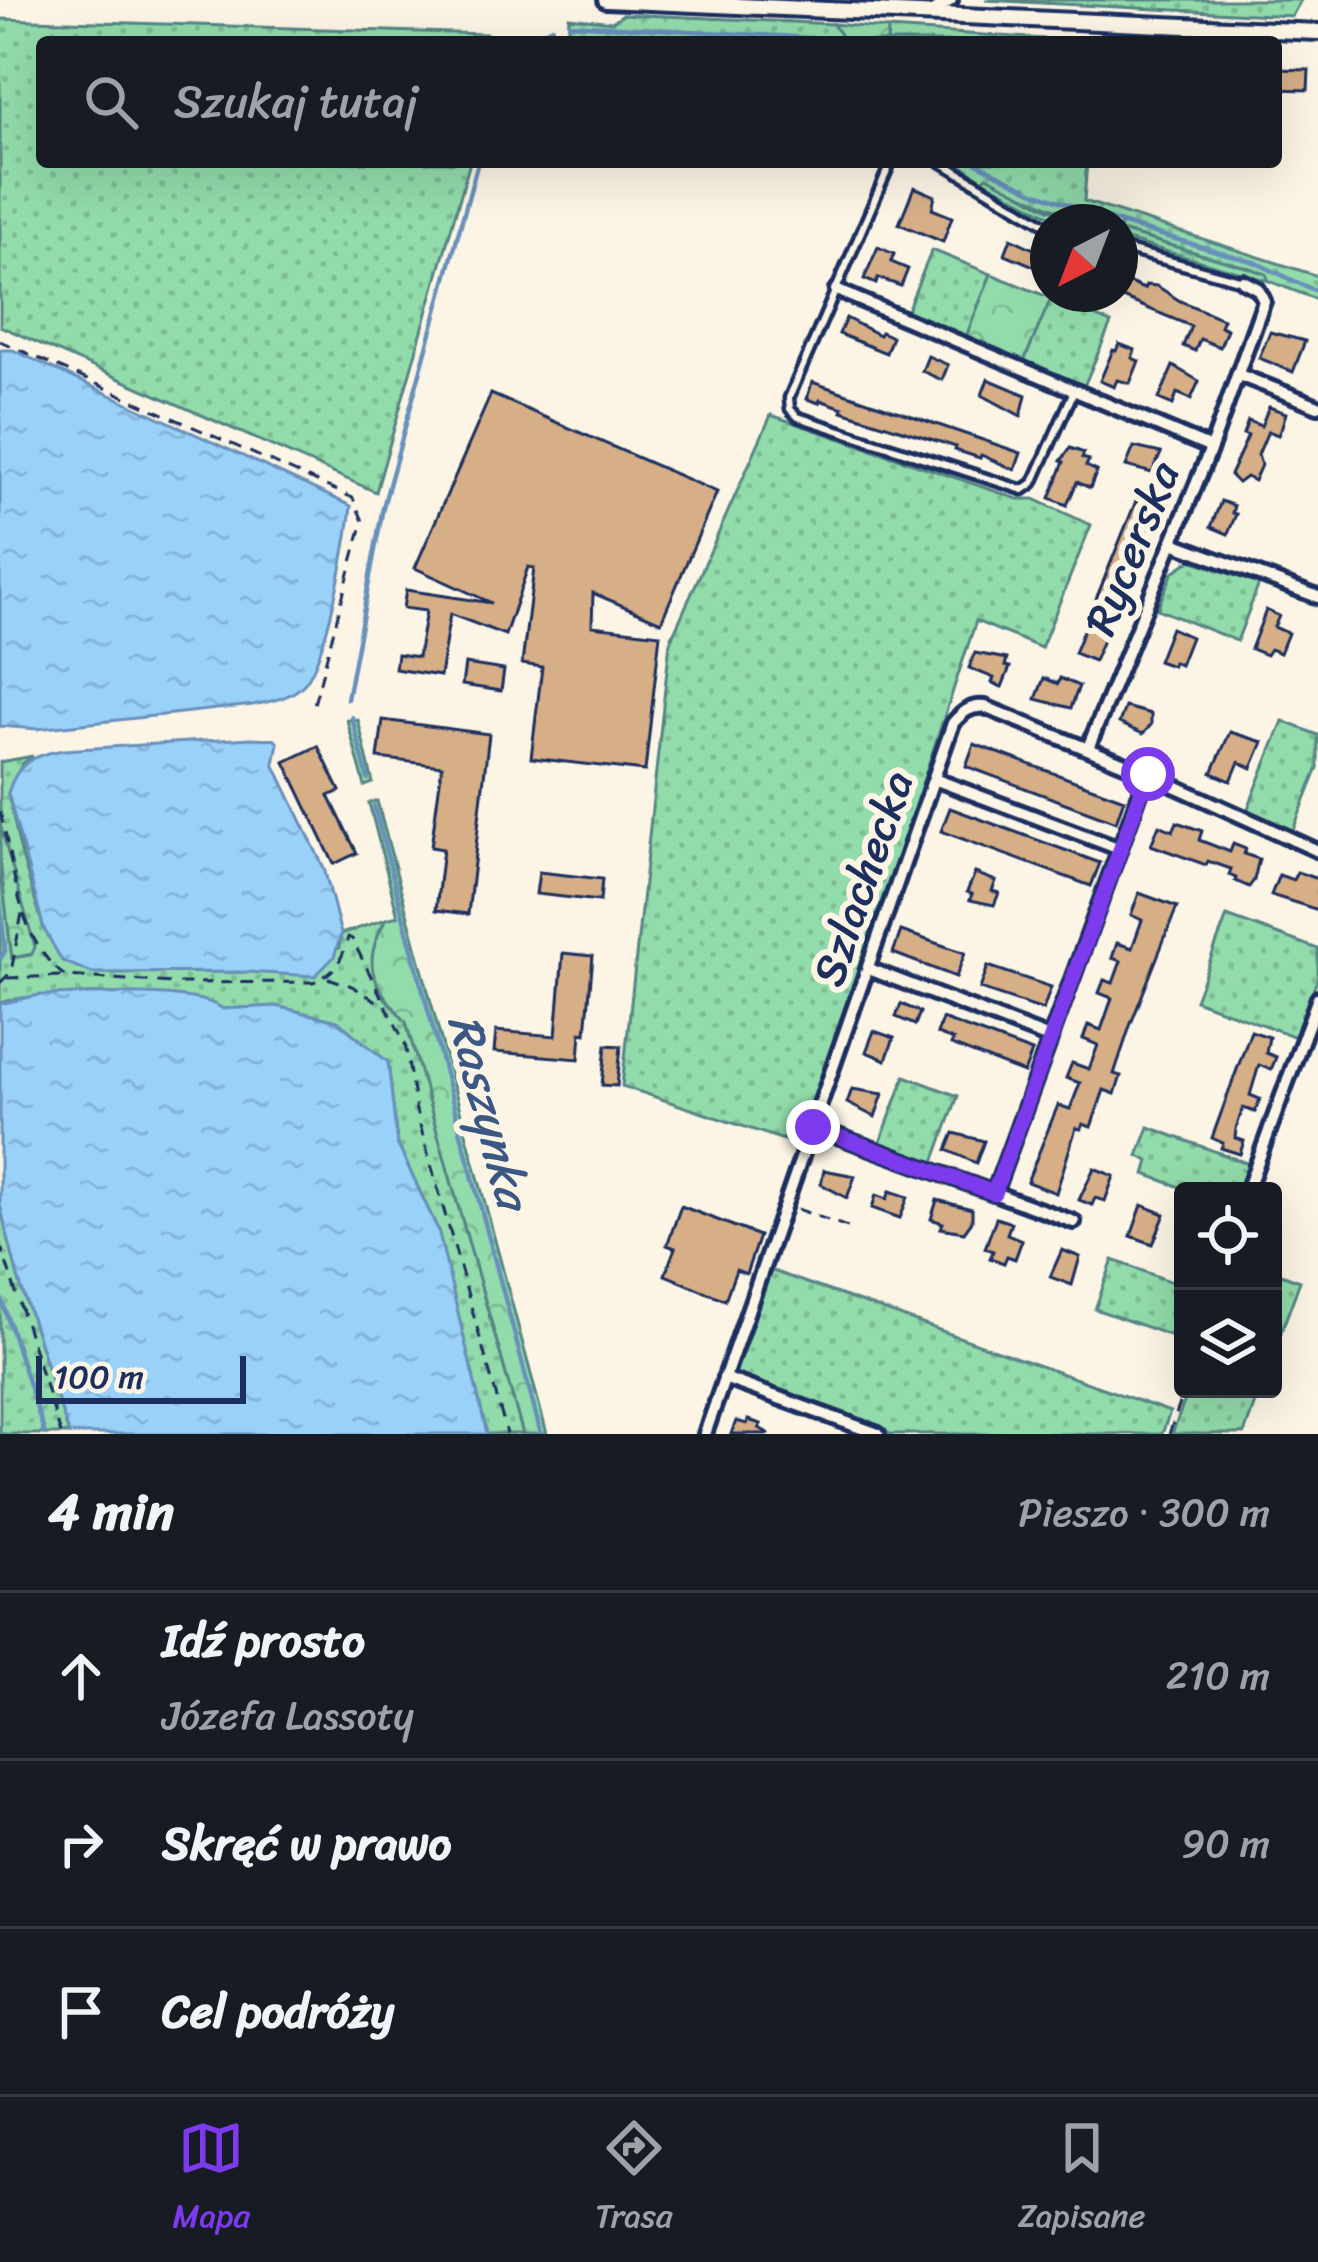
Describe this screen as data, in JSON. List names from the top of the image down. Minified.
{"streets":{"street":["Rycerska","Szlachecka"]},"crossings":[["Rycerska","Szlachecka"]],"water":["Raszynka"],"scale_bar":"100 m","north":"bottom left","page":{"search":"Szukaj tutaj","scale":"100 m","heading":["4 min","Pieszo · 300 m"],"list":[["Idź prosto","Józefa Lassoty","210 m"],["Skręć w prawo","90 m"],"Cel podróży"],"nav":["Mapa","Trasa","Zapisane"]}}
